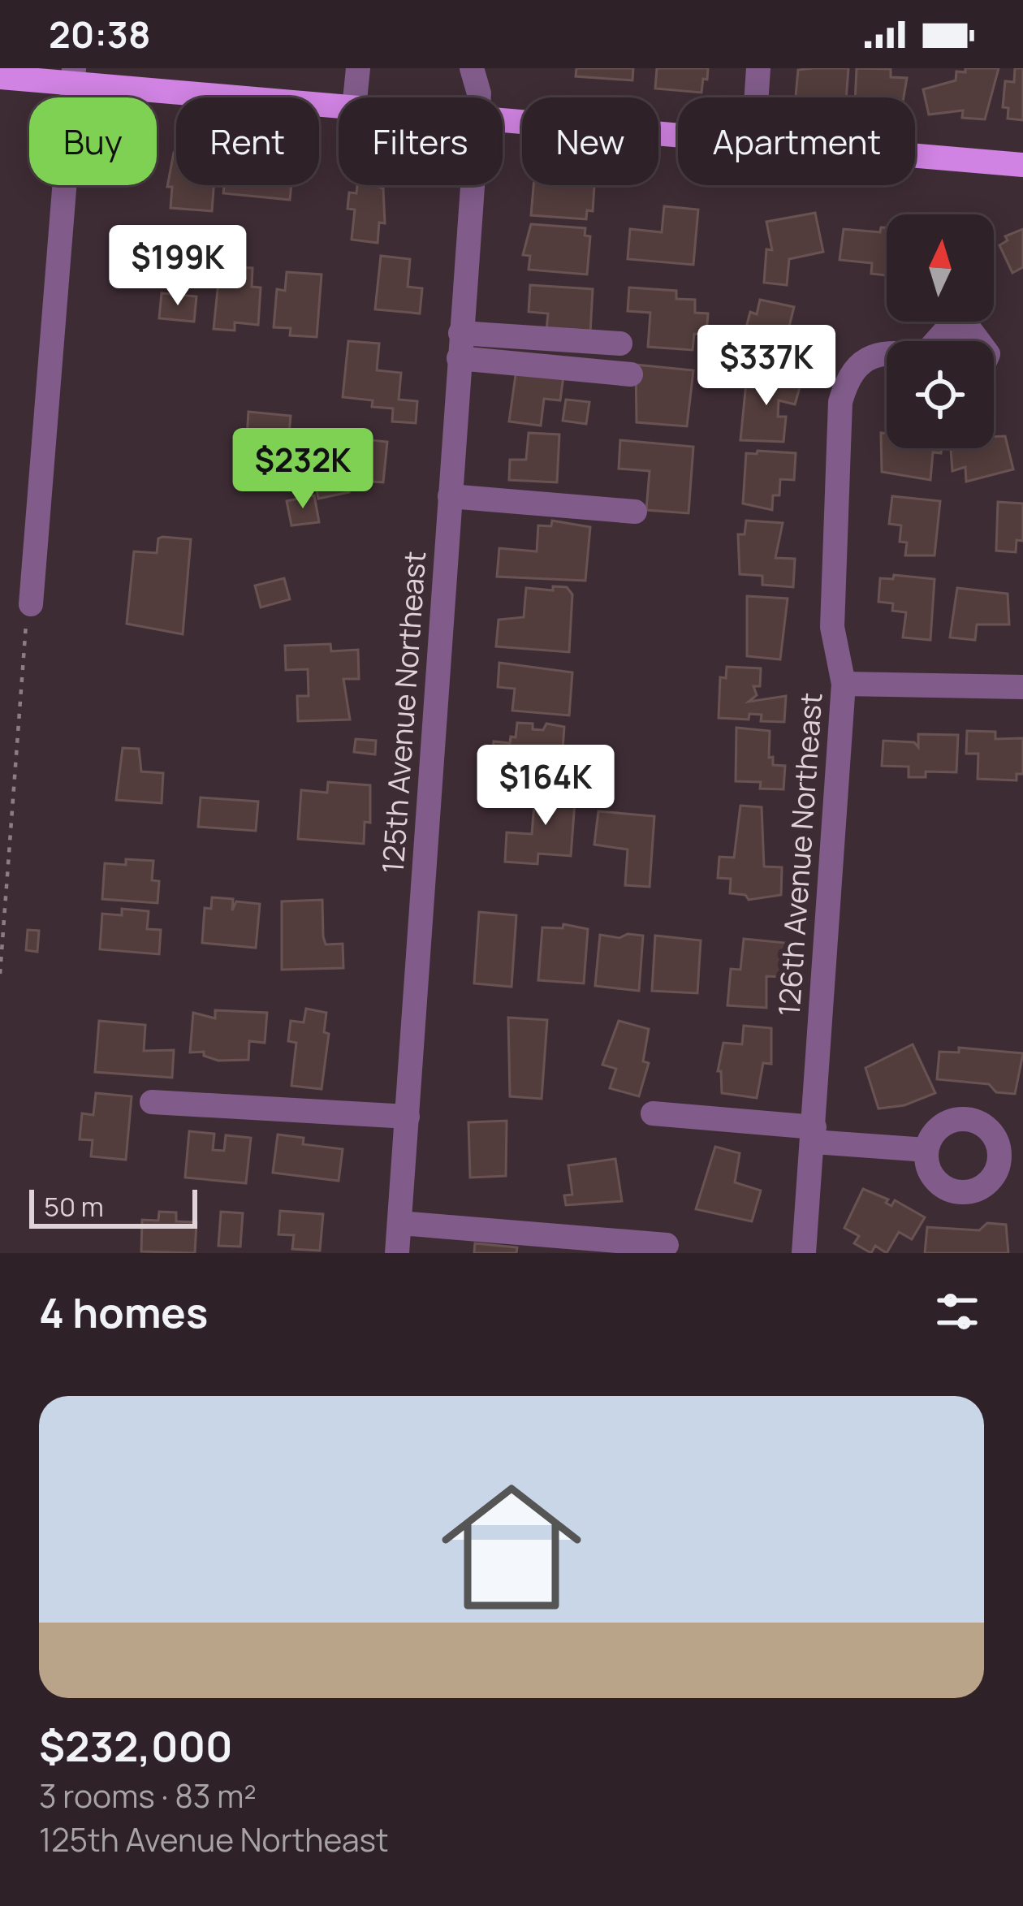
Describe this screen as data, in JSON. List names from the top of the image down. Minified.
{"streets":{"street":["125th Avenue Northeast","126th Avenue Northeast"]},"scale_bar":"50 m","north":"top","page":{"status":"20:38","chip":["Buy","Rent","Filters","New","Apartment"],"price":["$199K","$337K","$232K","$164K"],"scale":"50 m","heading":"4 homes","list":[{"name":"$232,000","note":"3 rooms · 83 m² · 125th Avenue Northeast"}]}}
